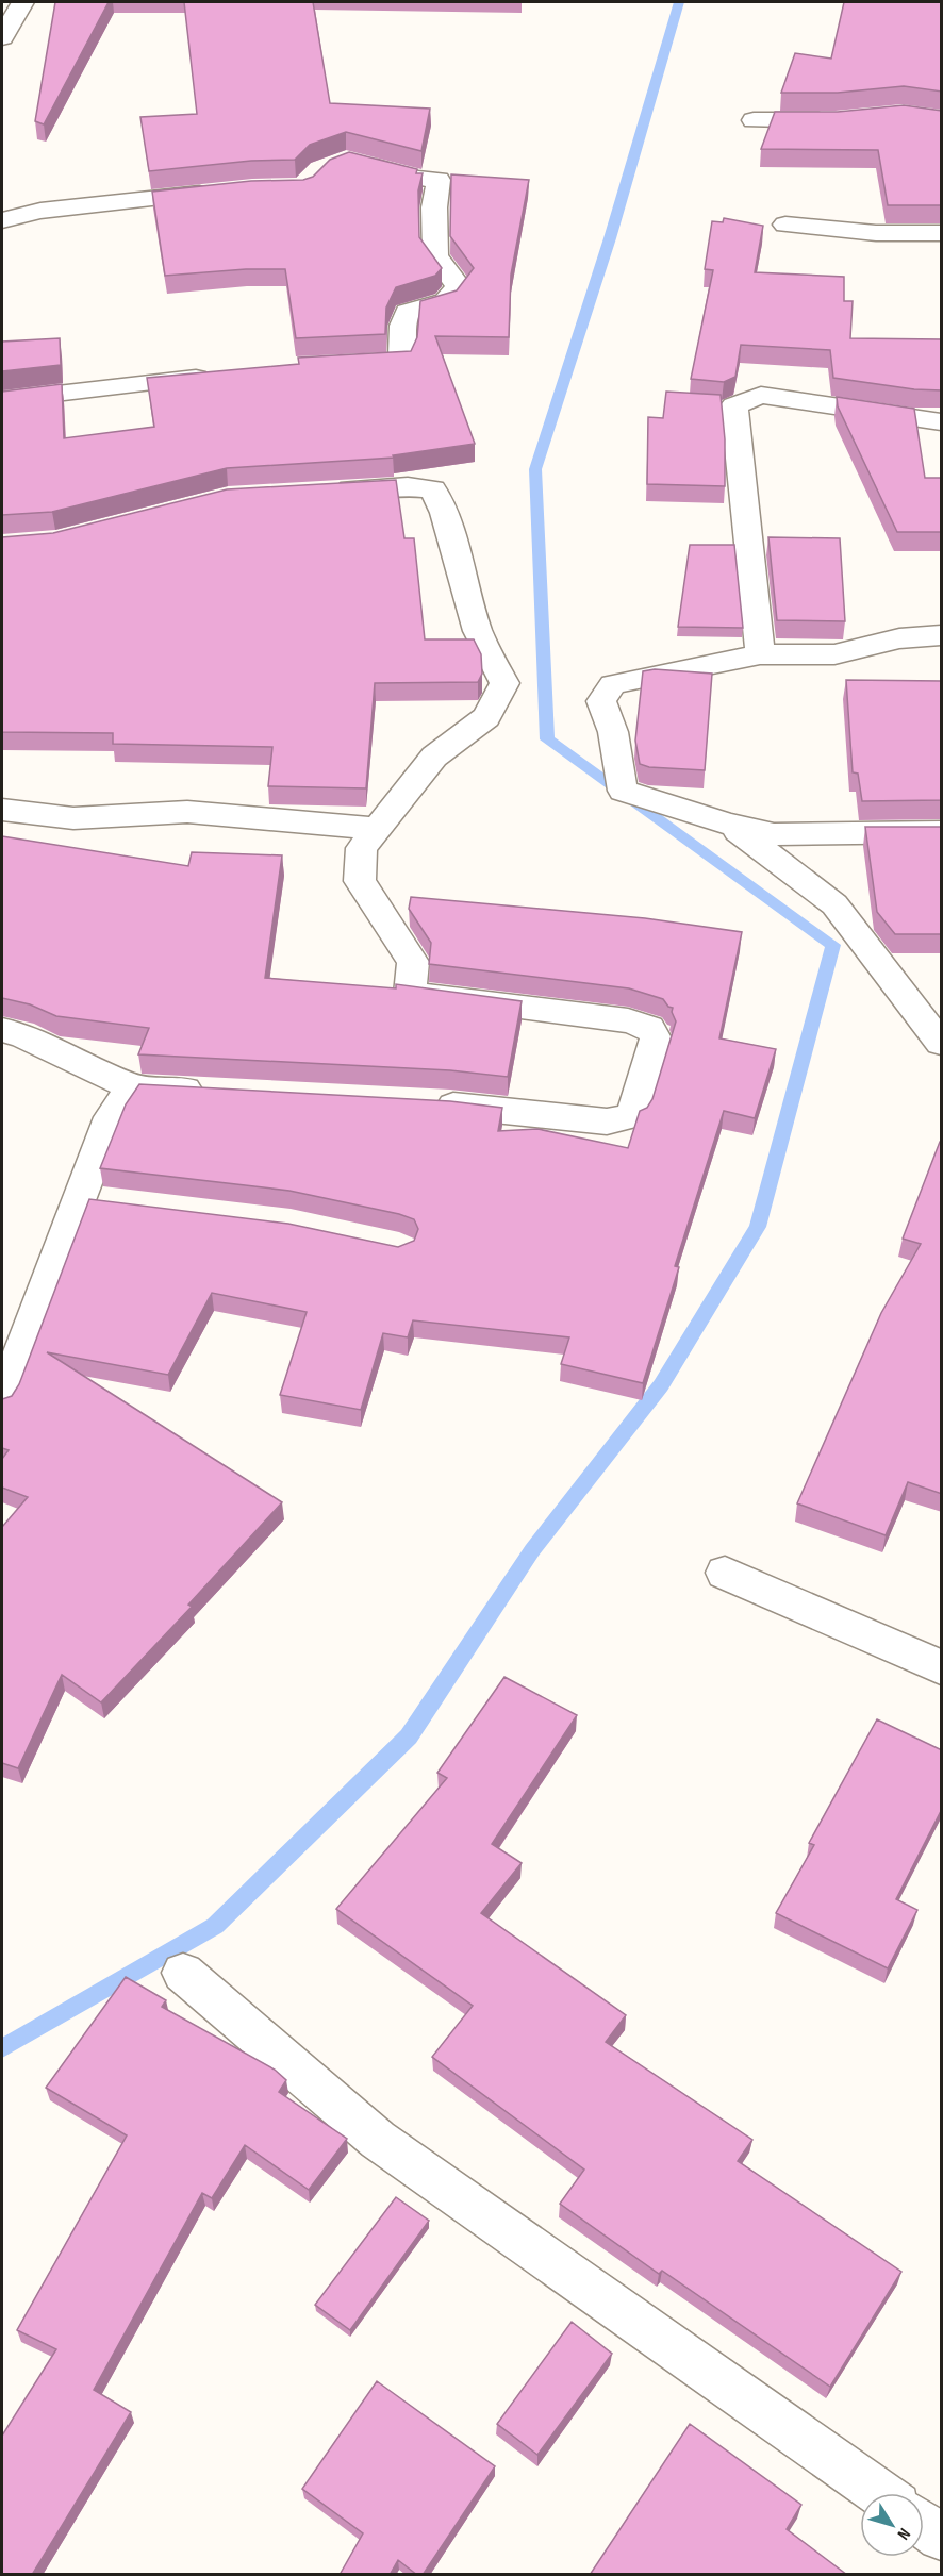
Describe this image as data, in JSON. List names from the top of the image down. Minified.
{"north":"bottom right"}
